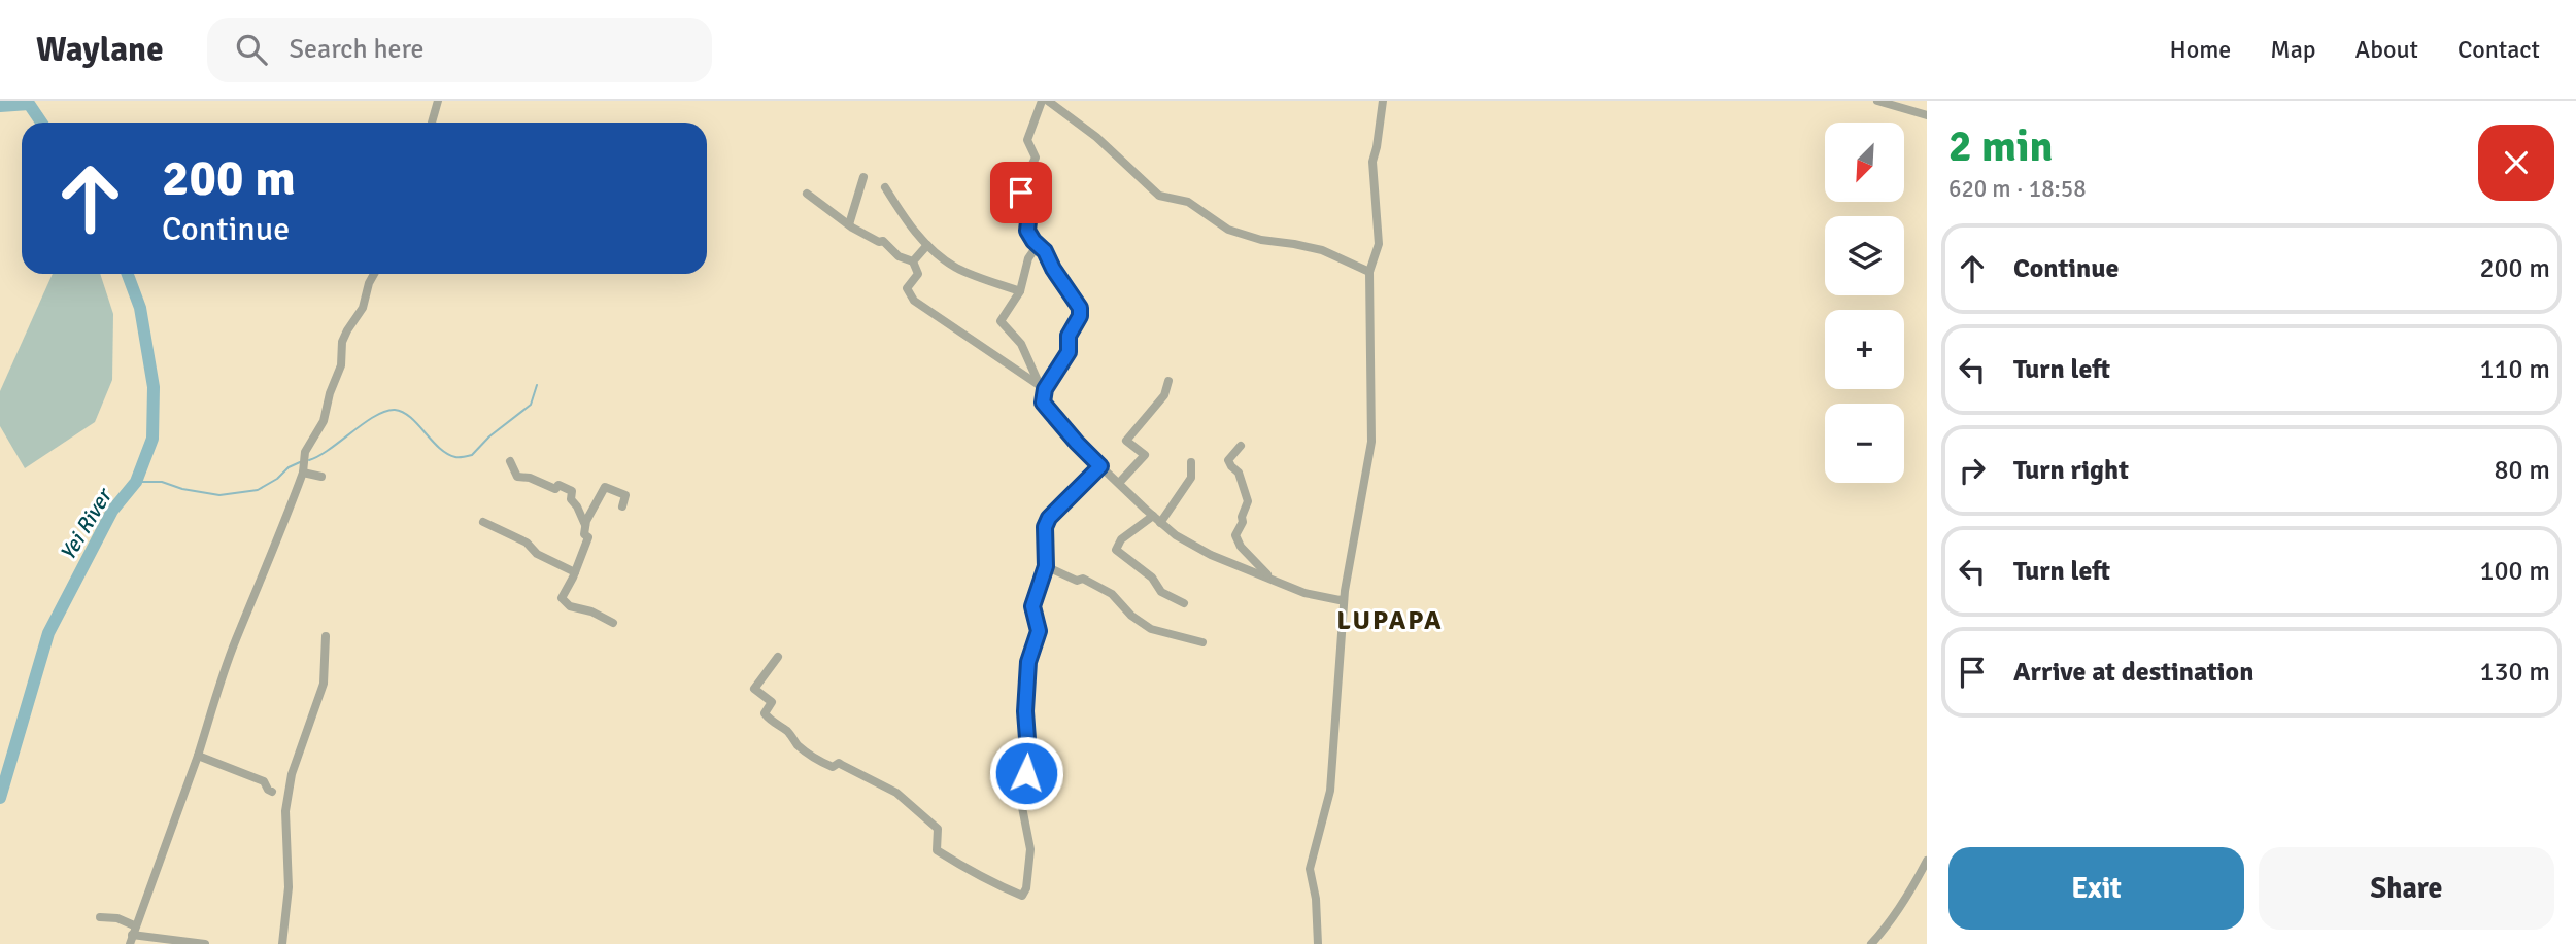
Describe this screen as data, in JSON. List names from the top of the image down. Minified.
{"districts":["LUPAPA"],"water":["Yei River"],"north":"bottom left","page":{"header":"Waylane","search":"Search here","nav":["Home","Map","About","Contact"],"heading":["2 min","620 m · 18:58"],"map_buttons":["+","−"],"turn":["200 m","Continue"],"list":[{"name":"Continue","value":"200 m"},{"name":"Turn left","value":"110 m"},{"name":"Turn right","value":"80 m"},{"name":"Turn left","value":"100 m"},{"name":"Arrive at destination","value":"130 m"}],"buttons":["Exit","Share"]}}
